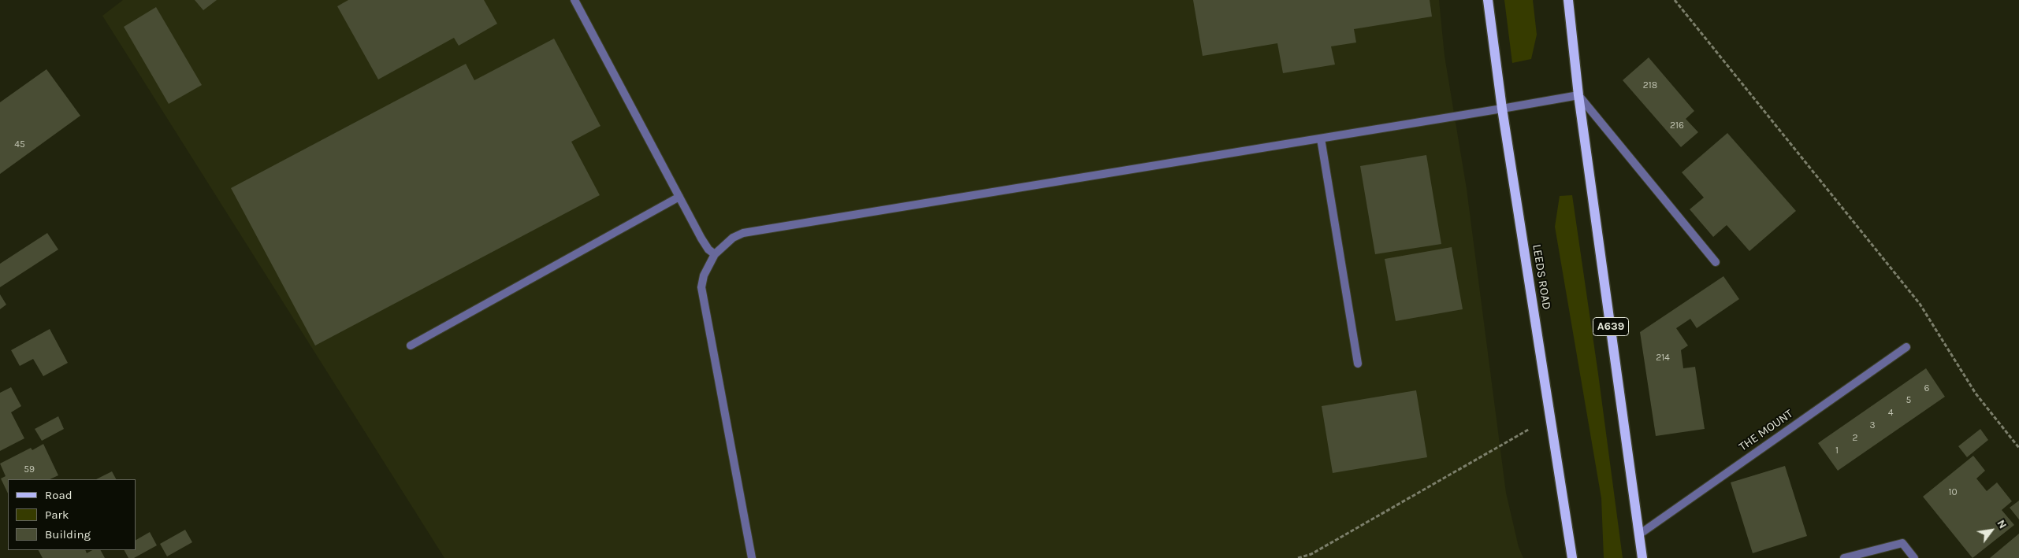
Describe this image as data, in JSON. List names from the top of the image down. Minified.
{"streets":{"main road":["LEEDS ROAD","A639"],"street":["THE MOUNT"]},"crossings":[["A639","THE MOUNT"]],"house_numbers":["218","216","45","214","6","5","4","3","2","1","59","10"],"legend":["Road","Park","Building"],"north":"top right"}
